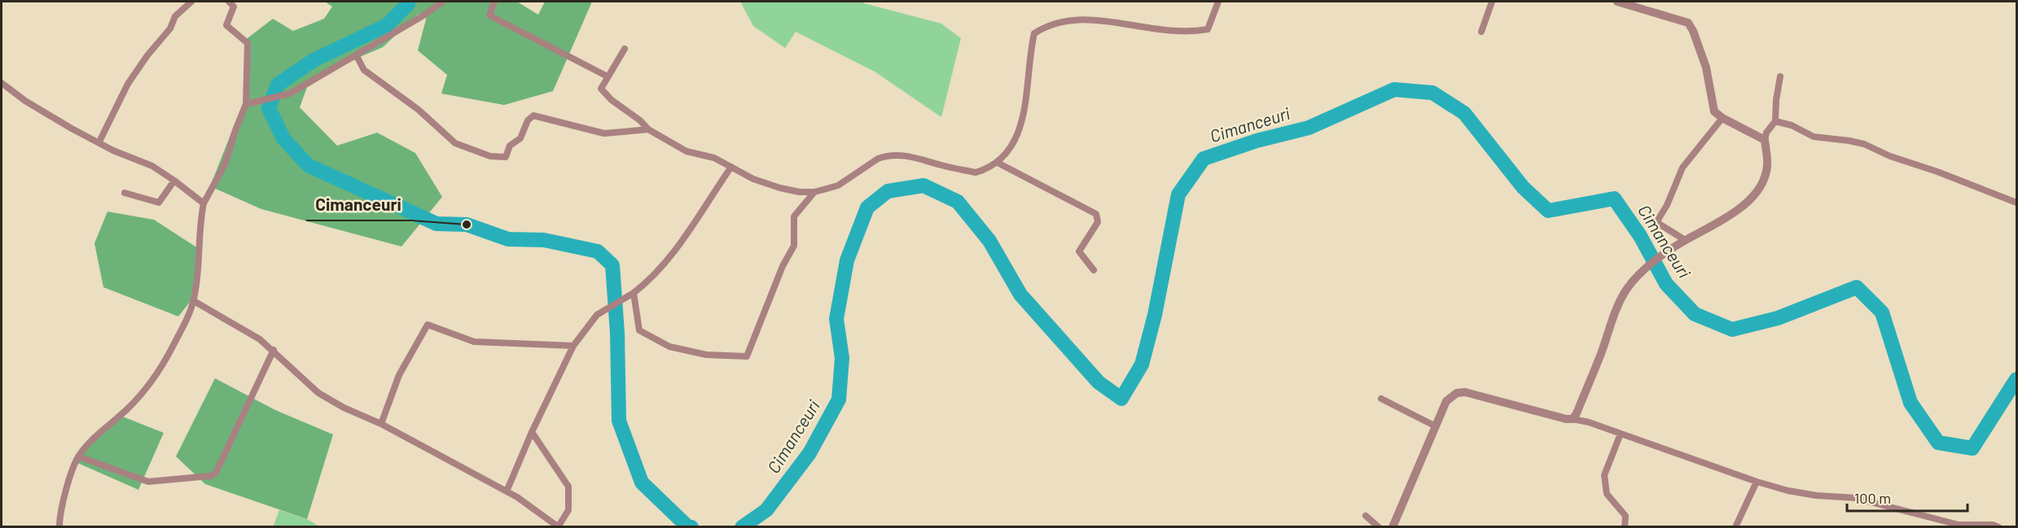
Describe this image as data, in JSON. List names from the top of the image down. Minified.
{"water":["Cimanceuri"],"places":["Cimanceuri"],"scale_bar":"100 m"}
